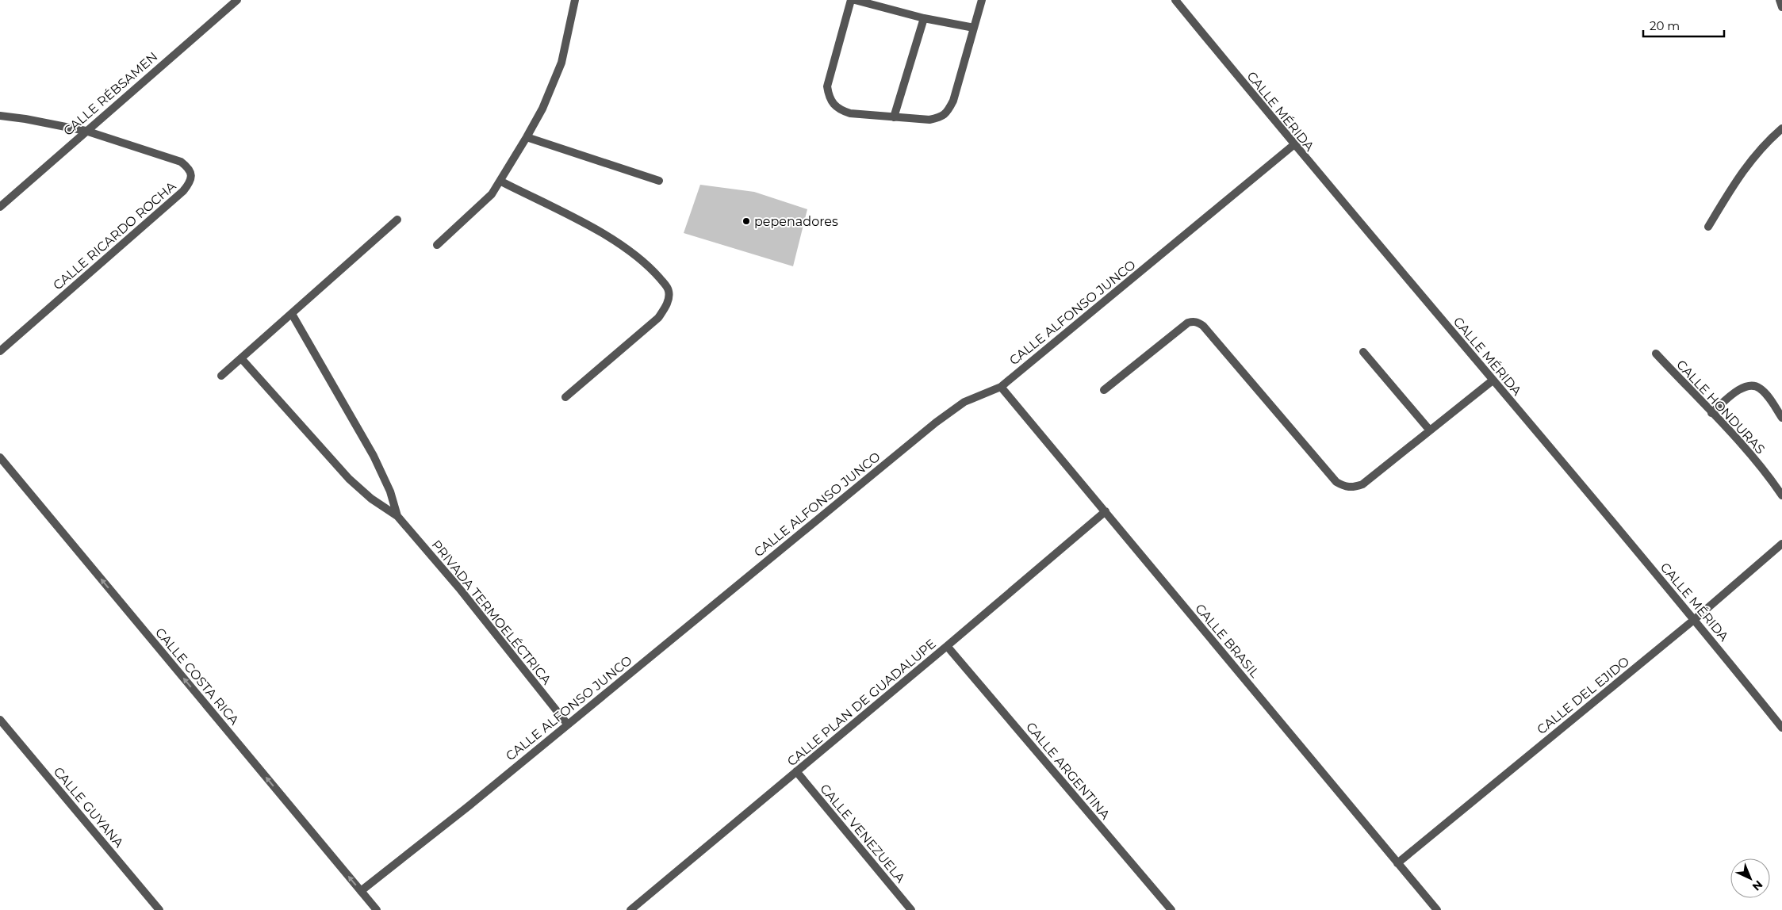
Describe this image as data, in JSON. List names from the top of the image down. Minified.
{"streets":{"street":["CALLE RÉBSAMEN","CALLE MÉRIDA","CALLE RICARDO ROCHA","CALLE ALFONSO JUNCO","CALLE HONDURAS","PRIVADA TERMOELÉCTRICA","CALLE BRASIL","CALLE COSTA RICA","CALLE DEL EJIDO","CALLE PLAN DE GUADALUPE","CALLE ARGENTINA","CALLE GUYANA","CALLE VENEZUELA"]},"crossings":[["CALLE RÉBSAMEN","CALLE RICARDO ROCHA"],["CALLE MÉRIDA","CALLE ALFONSO JUNCO"],["CALLE MÉRIDA","CALLE DEL EJIDO"],["CALLE ALFONSO JUNCO","PRIVADA TERMOELÉCTRICA"],["CALLE ALFONSO JUNCO","CALLE BRASIL"],["CALLE ALFONSO JUNCO","CALLE COSTA RICA"],["CALLE BRASIL","CALLE DEL EJIDO"],["CALLE BRASIL","CALLE PLAN DE GUADALUPE"],["CALLE PLAN DE GUADALUPE","CALLE ARGENTINA"],["CALLE PLAN DE GUADALUPE","CALLE VENEZUELA"]],"one_way":["CALLE COSTA RICA"],"places":["pepenadores"],"scale_bar":"20 m","north":"bottom right"}
